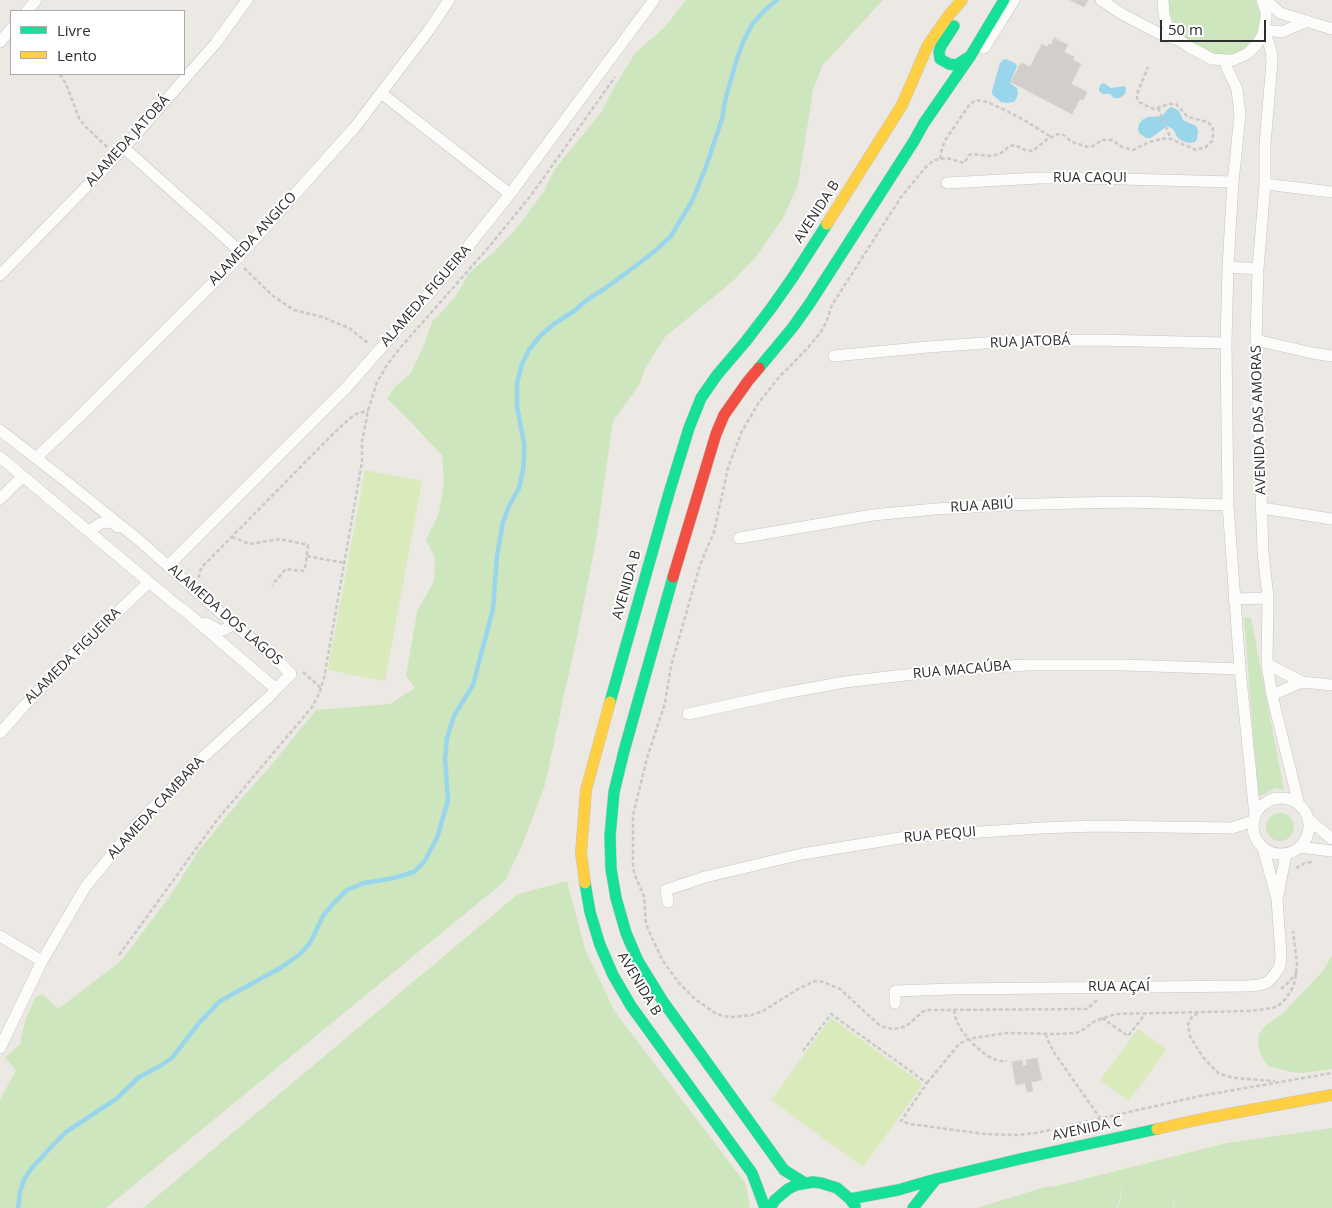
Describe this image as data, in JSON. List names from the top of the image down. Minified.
{"streets":{"street":["ALAMEDA JATOBÁ","RUA CAQUI","AVENIDA B","ALAMEDA ANGICO","ALAMEDA FIGUEIRA","RUA JATOBÁ","AVENIDA DAS AMORAS","RUA ABIÚ","ALAMEDA DOS LAGOS","RUA MACAÚBA","ALAMEDA CAMBARA","RUA PEQUI","RUA AÇAÍ","AVENIDA C"]},"crossings":[["ALAMEDA ANGICO","ALAMEDA DOS LAGOS"],["ALAMEDA FIGUEIRA","ALAMEDA DOS LAGOS"],["AVENIDA DAS AMORAS","RUA PEQUI"],["AVENIDA DAS AMORAS","RUA AÇAÍ"],["ALAMEDA DOS LAGOS","ALAMEDA CAMBARA"],["RUA PEQUI","RUA AÇAÍ"]],"legend":["Livre","Lento"],"scale_bar":"50 m"}
